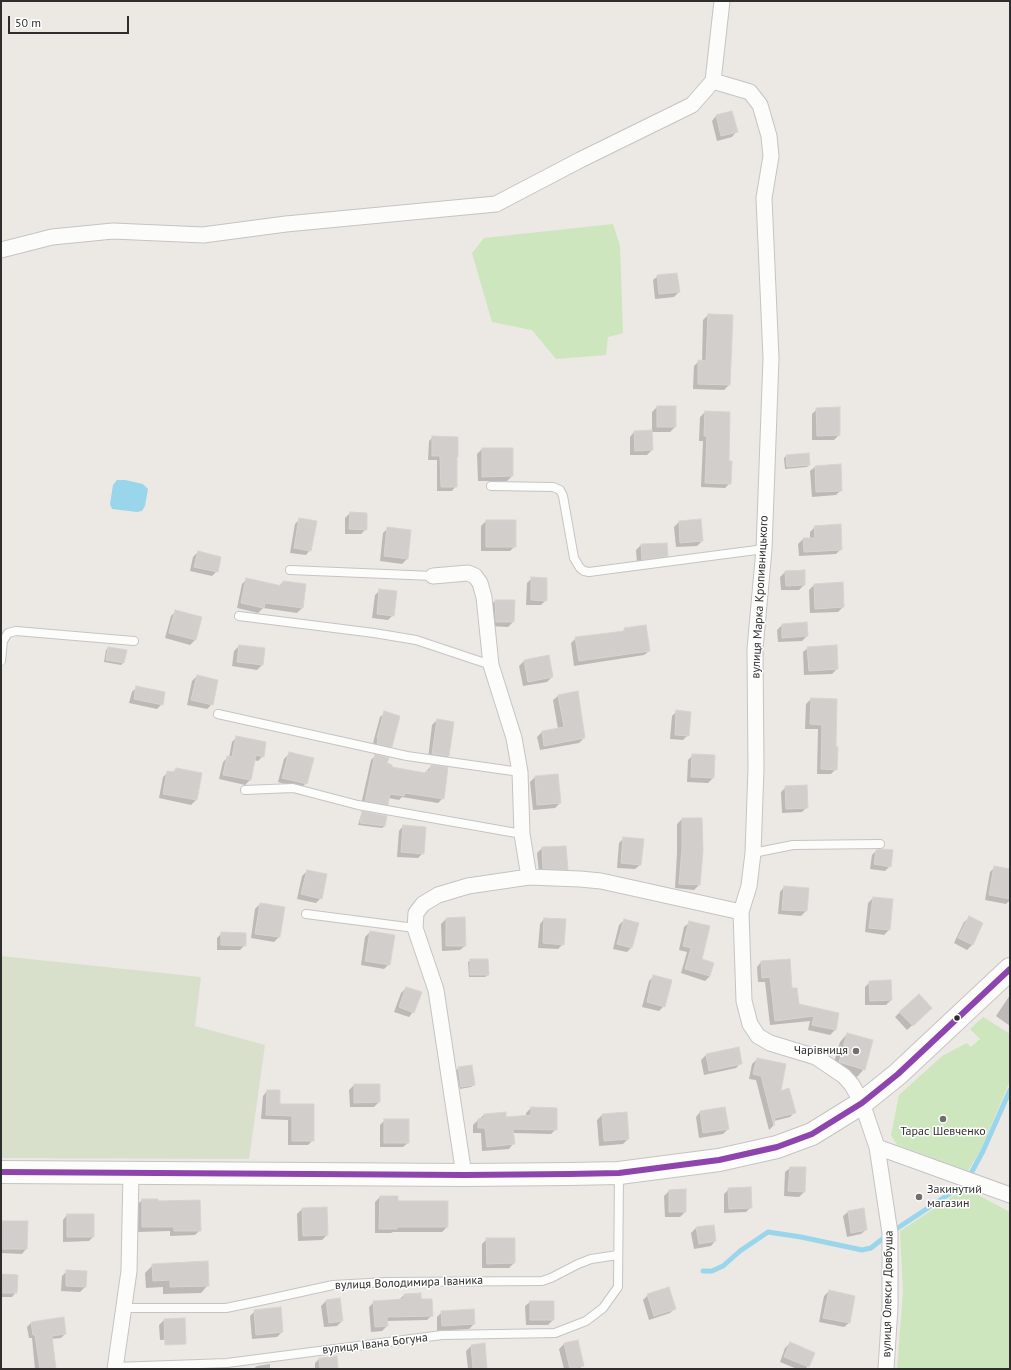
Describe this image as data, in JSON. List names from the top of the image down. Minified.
{"streets":{"street":["вулиця Марка Кропивницького","вулиця Олекси Довбуша"],"lane":["вулиця Володимира Іваника","вулиця Івана Богуна"]},"crossings":[["вулиця Марка Кропивницького","вулиця Олекси Довбуша"],["вулиця Володимира Іваника","вулиця Івана Богуна"]],"places":["Чарівниця","Тарас Шевченко","Закинутий магазин"],"scale_bar":"50 m"}
